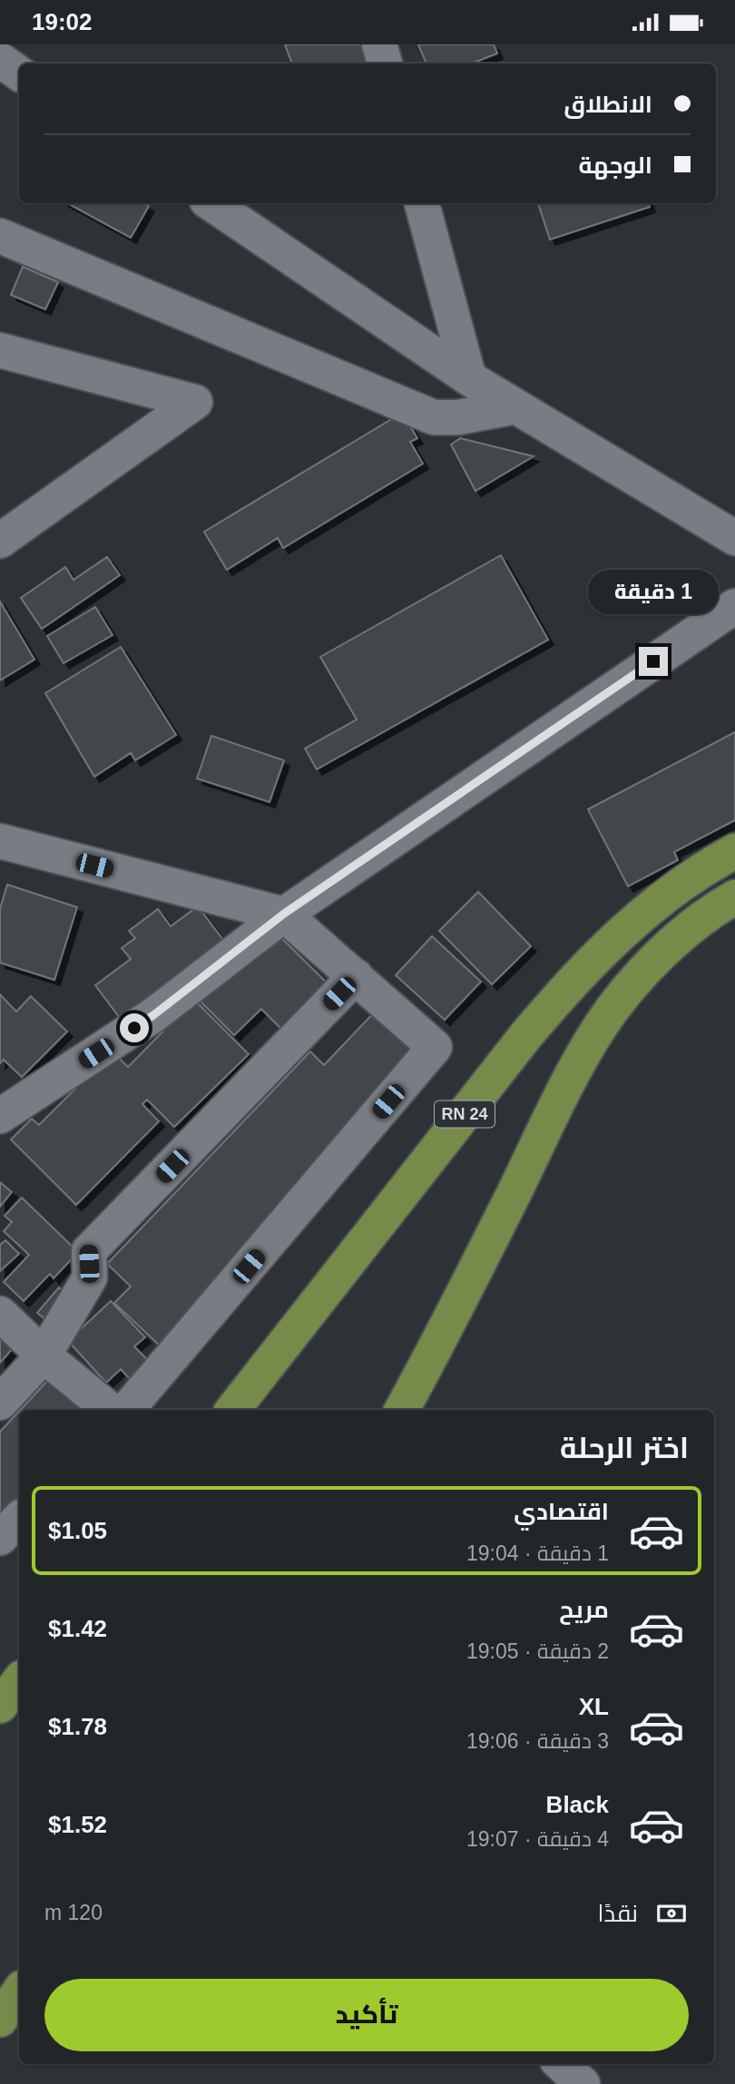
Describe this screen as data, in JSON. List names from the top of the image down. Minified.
{"streets":{"main road":["RN 24"]},"page":{"status":"19:02","banner":["الانطلاق","الوجهة"],"bubble":"1 دقيقة","heading":"اختر الرحلة","list":[{"name":"اقتصادي","note":"1 دقيقة · 19:04","value":"$1.05"},{"name":"مريح","note":"2 دقيقة · 19:05","value":"$1.42"},{"name":"XL","note":"3 دقيقة · 19:06","value":"$1.78"},{"name":"Black","note":"4 دقيقة · 19:07","value":"$1.52"}],"pay":["نقدًا","120 m"],"buttons":"تأكيد"}}
